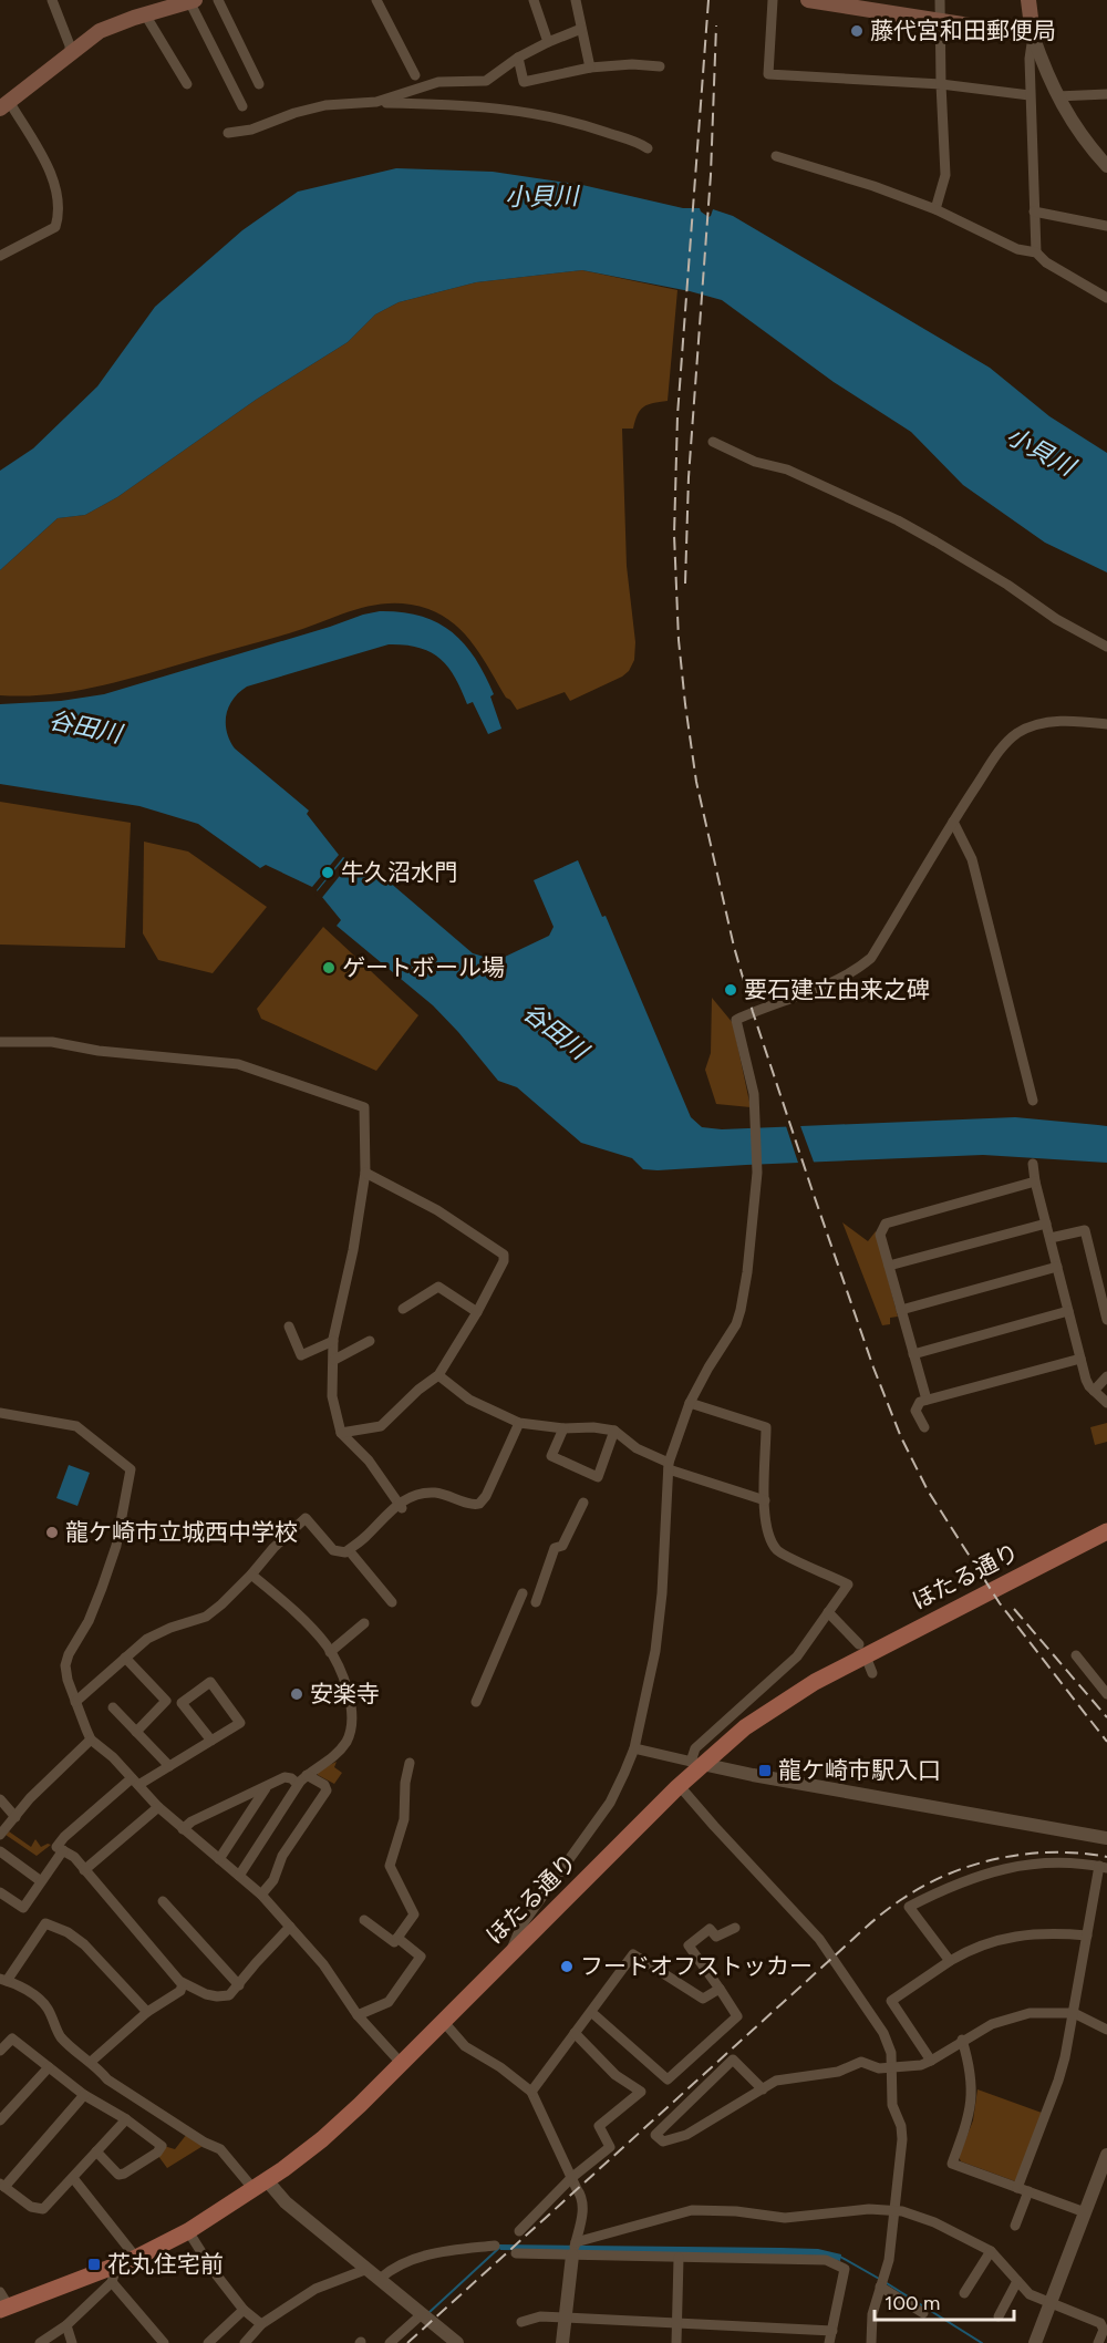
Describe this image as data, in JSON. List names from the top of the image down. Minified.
{"streets":{"main road":["ほたる通り"]},"water":["小貝川","谷田川"],"places":{"other":["藤代宮和田郵便局","牛久沼水門","ゲートボール場","要石建立由来之碑","龍ケ崎市立城西中学校","安楽寺","フードオフストッカー"],"transit":["龍ケ崎市駅入口","花丸住宅前"]},"scale_bar":"100 m"}
